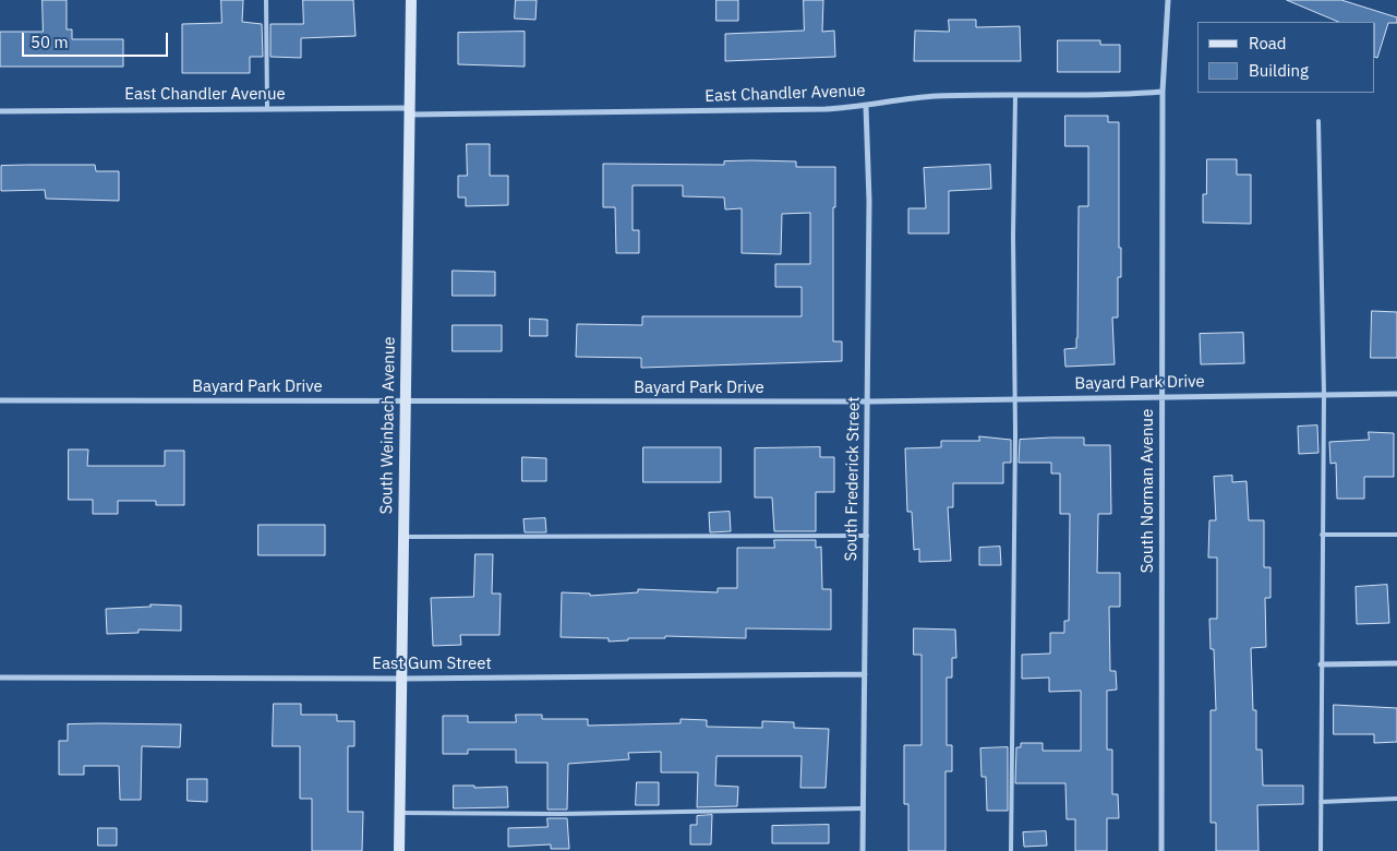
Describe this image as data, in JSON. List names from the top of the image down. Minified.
{"streets":{"street":["East Chandler Avenue","Bayard Park Drive","South Weinbach Avenue","South Frederick Street","South Norman Avenue","East Gum Street"]},"crossings":[["East Chandler Avenue","South Weinbach Avenue"],["East Chandler Avenue","South Frederick Street"],["East Chandler Avenue","South Norman Avenue"],["Bayard Park Drive","South Weinbach Avenue"],["Bayard Park Drive","South Frederick Street"],["Bayard Park Drive","South Norman Avenue"],["South Weinbach Avenue","East Gum Street"],["South Frederick Street","East Gum Street"]],"legend":["Road","Building"],"scale_bar":"50 m"}
